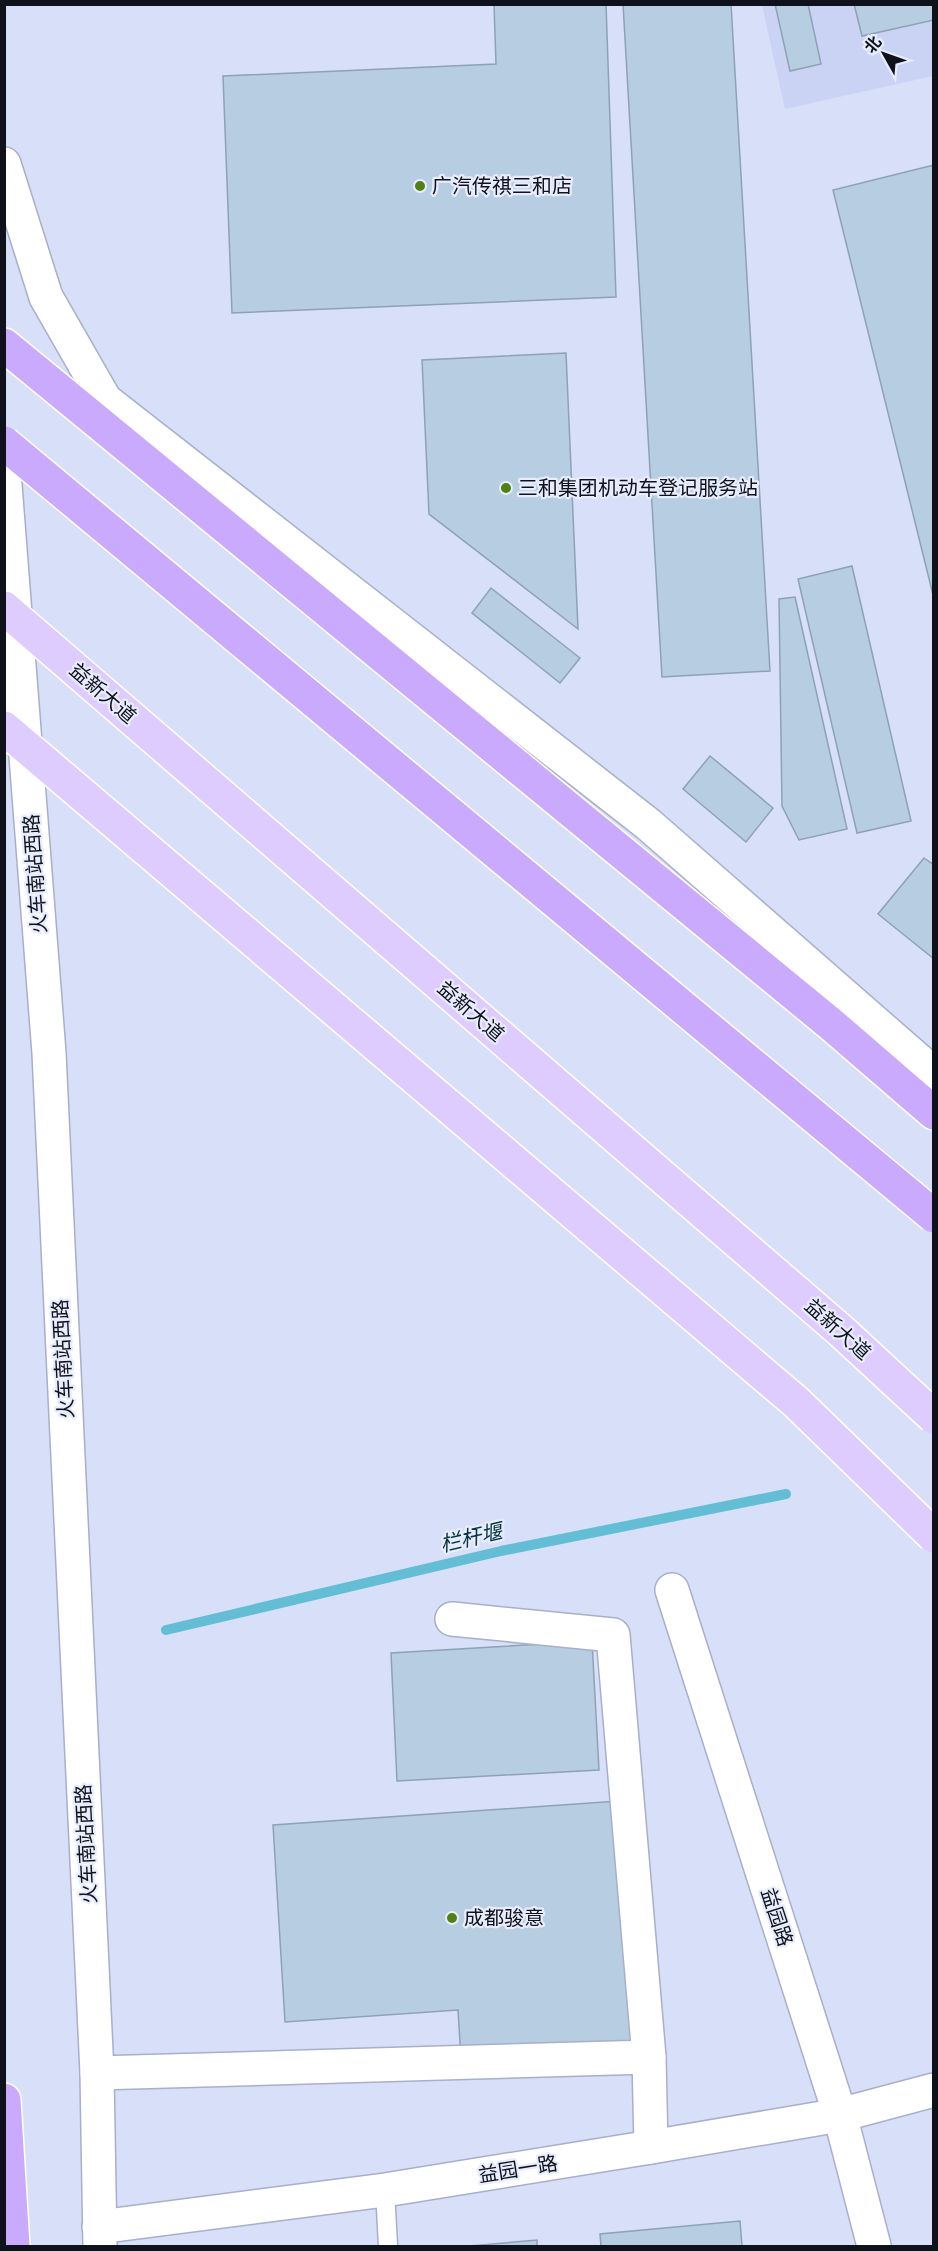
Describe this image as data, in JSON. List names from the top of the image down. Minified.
{"streets":{"main road":["益新大道","火车南站西路","益园路","益园一路"]},"crossings":[["火车南站西路","益园一路"],["益园路","益园一路"]],"water":["栏杆堰"],"places":["广汽传祺三和店","三和集团机动车登记服务站","成都骏意"],"north":"top left"}
